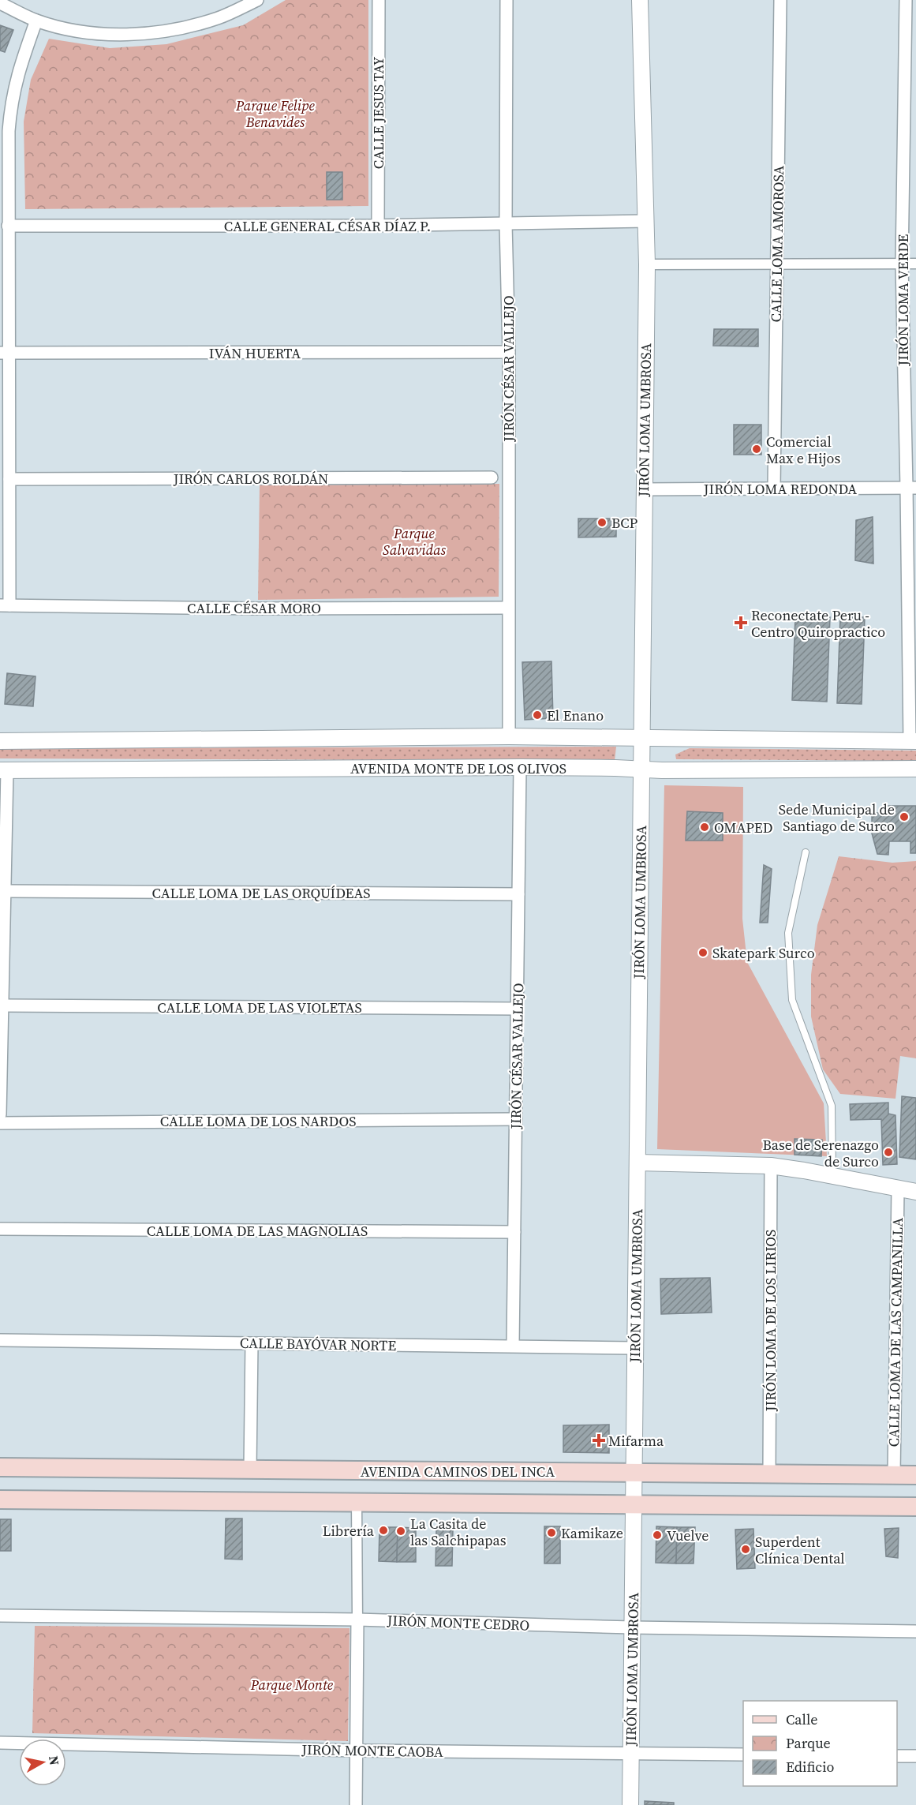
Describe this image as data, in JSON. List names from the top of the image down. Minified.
{"streets":{"main road":["AVENIDA CAMINOS DEL INCA"],"street":["CALLE JESUS TAY","CALLE GENERAL CÉSAR DÍAZ P.","CALLE LOMA AMOROSA","JIRÓN LOMA VERDE","IVÁN HUERTA","JIRÓN CÉSAR VALLEJO","JIRÓN LOMA UMBROSA","JIRÓN CARLOS ROLDÁN","JIRÓN LOMA REDONDA","CALLE CÉSAR MORO","AVENIDA MONTE DE LOS OLIVOS","CALLE LOMA DE LAS ORQUÍDEAS","CALLE LOMA DE LAS VIOLETAS","CALLE LOMA DE LOS NARDOS","CALLE LOMA DE LAS MAGNOLIAS","JIRÓN LOMA DE LOS LIRIOS","CALLE LOMA DE LAS CAMPANILLA","CALLE BAYÓVAR NORTE","JIRÓN MONTE CEDRO","JIRÓN MONTE CAOBA"]},"crossings":[["CALLE JESUS TAY","CALLE GENERAL CÉSAR DÍAZ P."],["CALLE GENERAL CÉSAR DÍAZ P.","JIRÓN CÉSAR VALLEJO"],["CALLE GENERAL CÉSAR DÍAZ P.","JIRÓN LOMA UMBROSA"],["CALLE LOMA AMOROSA","JIRÓN LOMA REDONDA"],["JIRÓN LOMA VERDE","JIRÓN LOMA REDONDA"],["IVÁN HUERTA","JIRÓN CÉSAR VALLEJO"],["JIRÓN CÉSAR VALLEJO","CALLE CÉSAR MORO"],["JIRÓN CÉSAR VALLEJO","AVENIDA MONTE DE LOS OLIVOS"],["JIRÓN CÉSAR VALLEJO","CALLE LOMA DE LAS ORQUÍDEAS"],["JIRÓN CÉSAR VALLEJO","CALLE LOMA DE LAS VIOLETAS"],["JIRÓN CÉSAR VALLEJO","CALLE LOMA DE LOS NARDOS"],["JIRÓN CÉSAR VALLEJO","CALLE LOMA DE LAS MAGNOLIAS"],["JIRÓN CÉSAR VALLEJO","CALLE BAYÓVAR NORTE"],["JIRÓN LOMA UMBROSA","JIRÓN LOMA REDONDA"],["JIRÓN LOMA UMBROSA","AVENIDA MONTE DE LOS OLIVOS"],["JIRÓN LOMA UMBROSA","CALLE BAYÓVAR NORTE"],["JIRÓN LOMA UMBROSA","AVENIDA CAMINOS DEL INCA"],["JIRÓN LOMA UMBROSA","JIRÓN MONTE CEDRO"],["JIRÓN LOMA UMBROSA","JIRÓN MONTE CAOBA"],["JIRÓN LOMA DE LOS LIRIOS","AVENIDA CAMINOS DEL INCA"],["CALLE LOMA DE LAS CAMPANILLA","AVENIDA CAMINOS DEL INCA"]],"parks":["Parque Felipe Benavides","Parque Salvavidas","Parque Monte"],"places":{"other":["Comercial Max e Hijos","BCP","El Enano","Sede Municipal de Santiago de Surco","OMAPED","Skatepark Surco","Base de Serenazgo de Surco","Librería","La Casita de las Salchipapas","Kamikaze","Vuelve","Superdent Clínica Dental"],"health":["Reconectate Peru - Centro Quiropractico","Mifarma"]},"legend":["Calle","Parque","Edificio"],"north":"right"}
